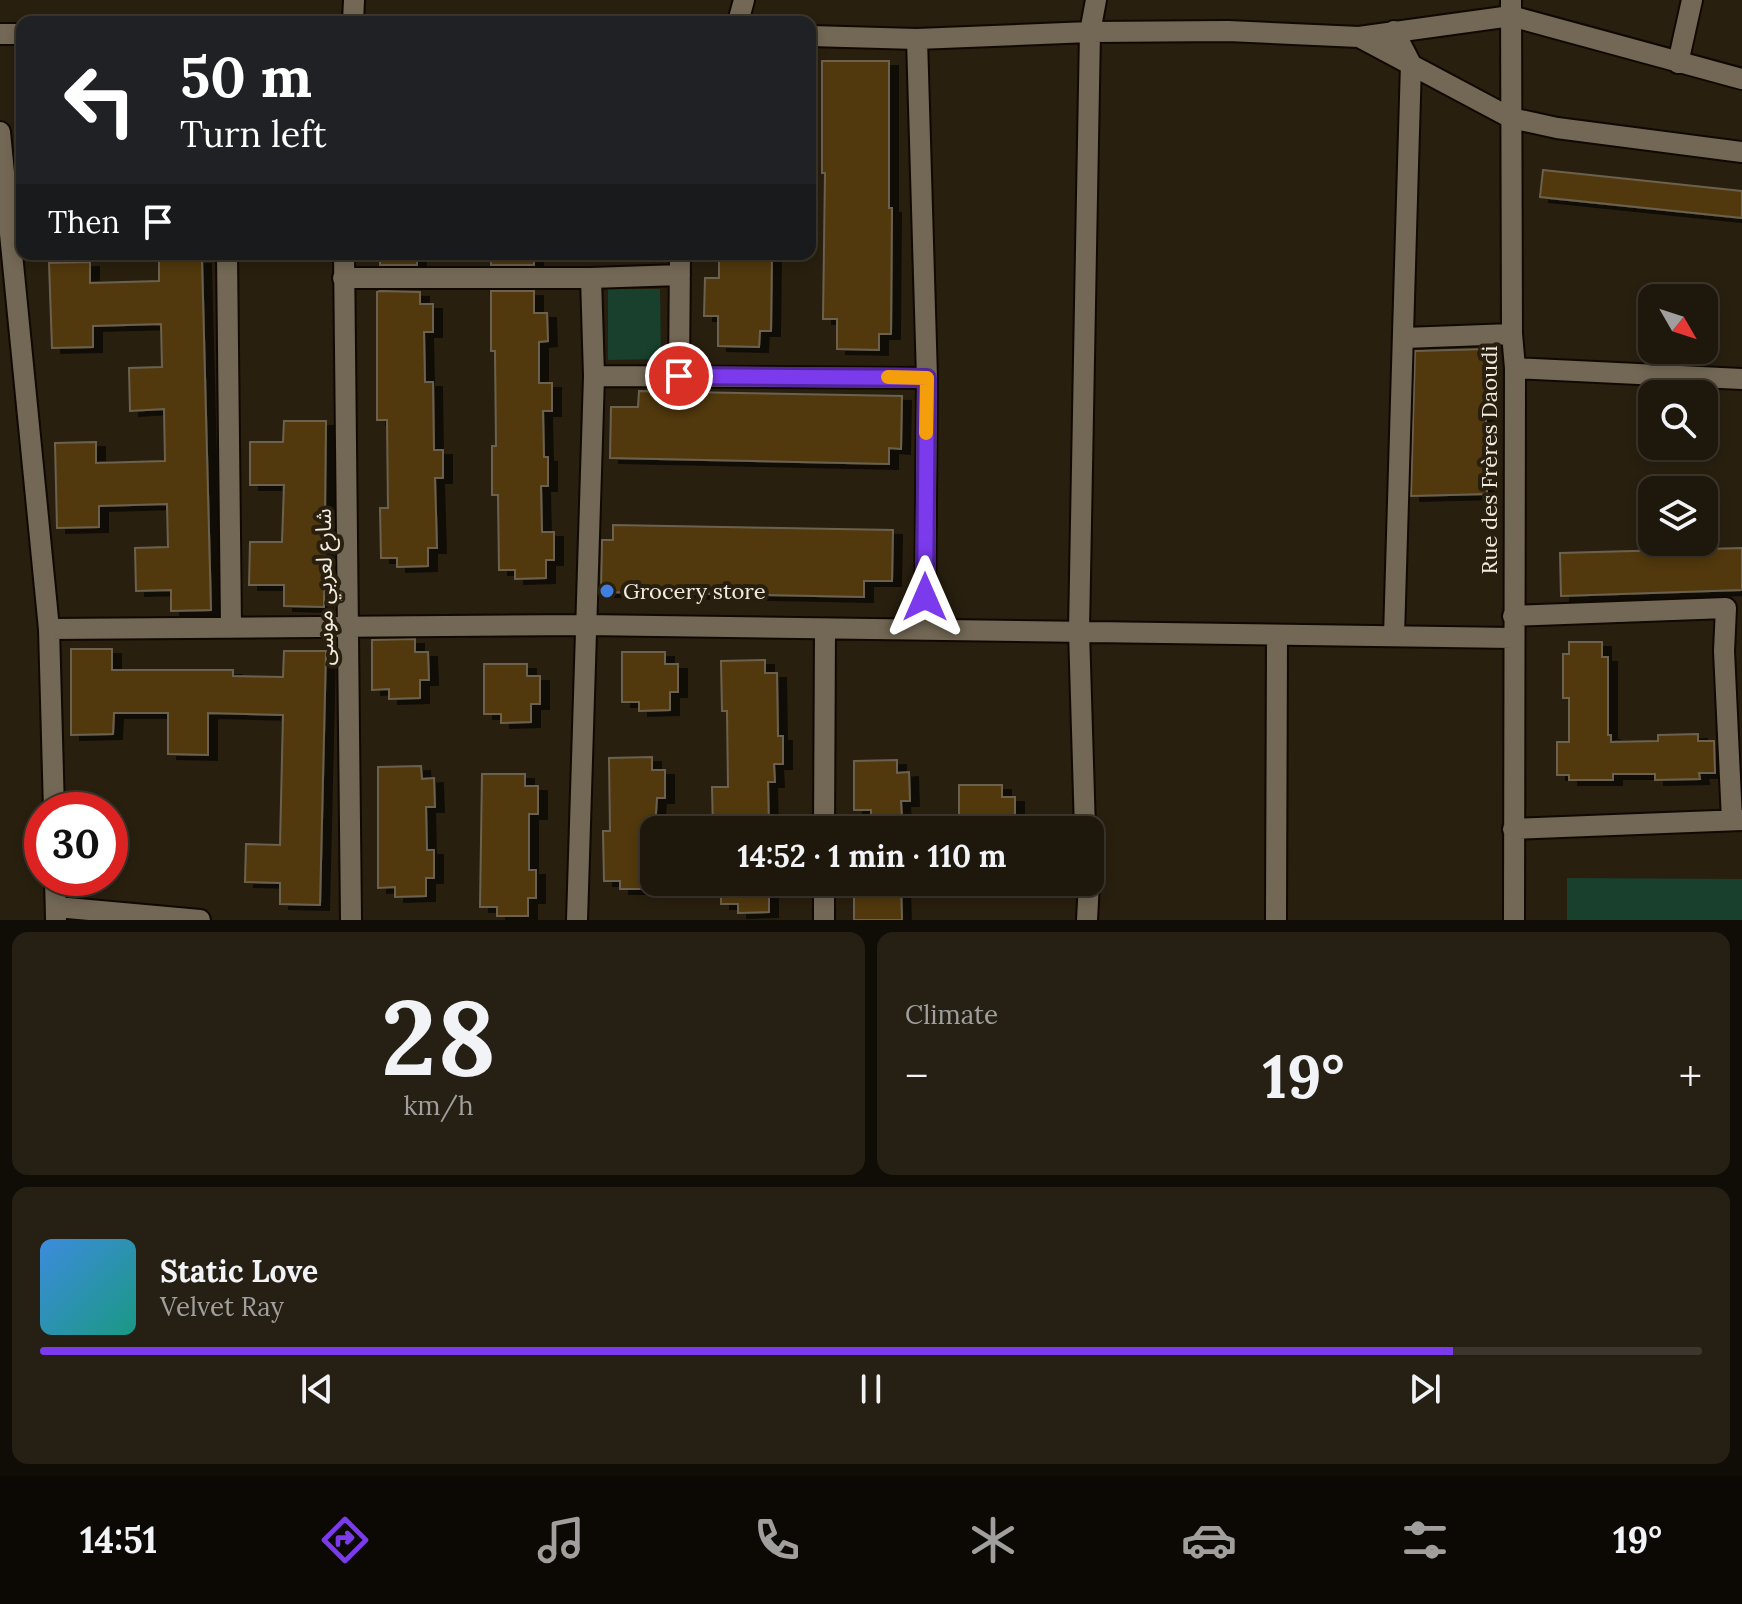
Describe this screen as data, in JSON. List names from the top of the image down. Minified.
{"streets":{"street":["Rue des Frères Daoudi","شارع لعربي موسى"]},"places":["Grocery store"],"north":"bottom right","page":{"turn":["50 m","Turn left"],"then":"Then","limit":"30","trip":"14:52 · 1 min · 110 m","tile":[["28","km/h"],"Climate"],"heat":["−","19°","+"],"song":["Static Love","Velvet Ray"],"tabs":["14:51","19°"]}}
